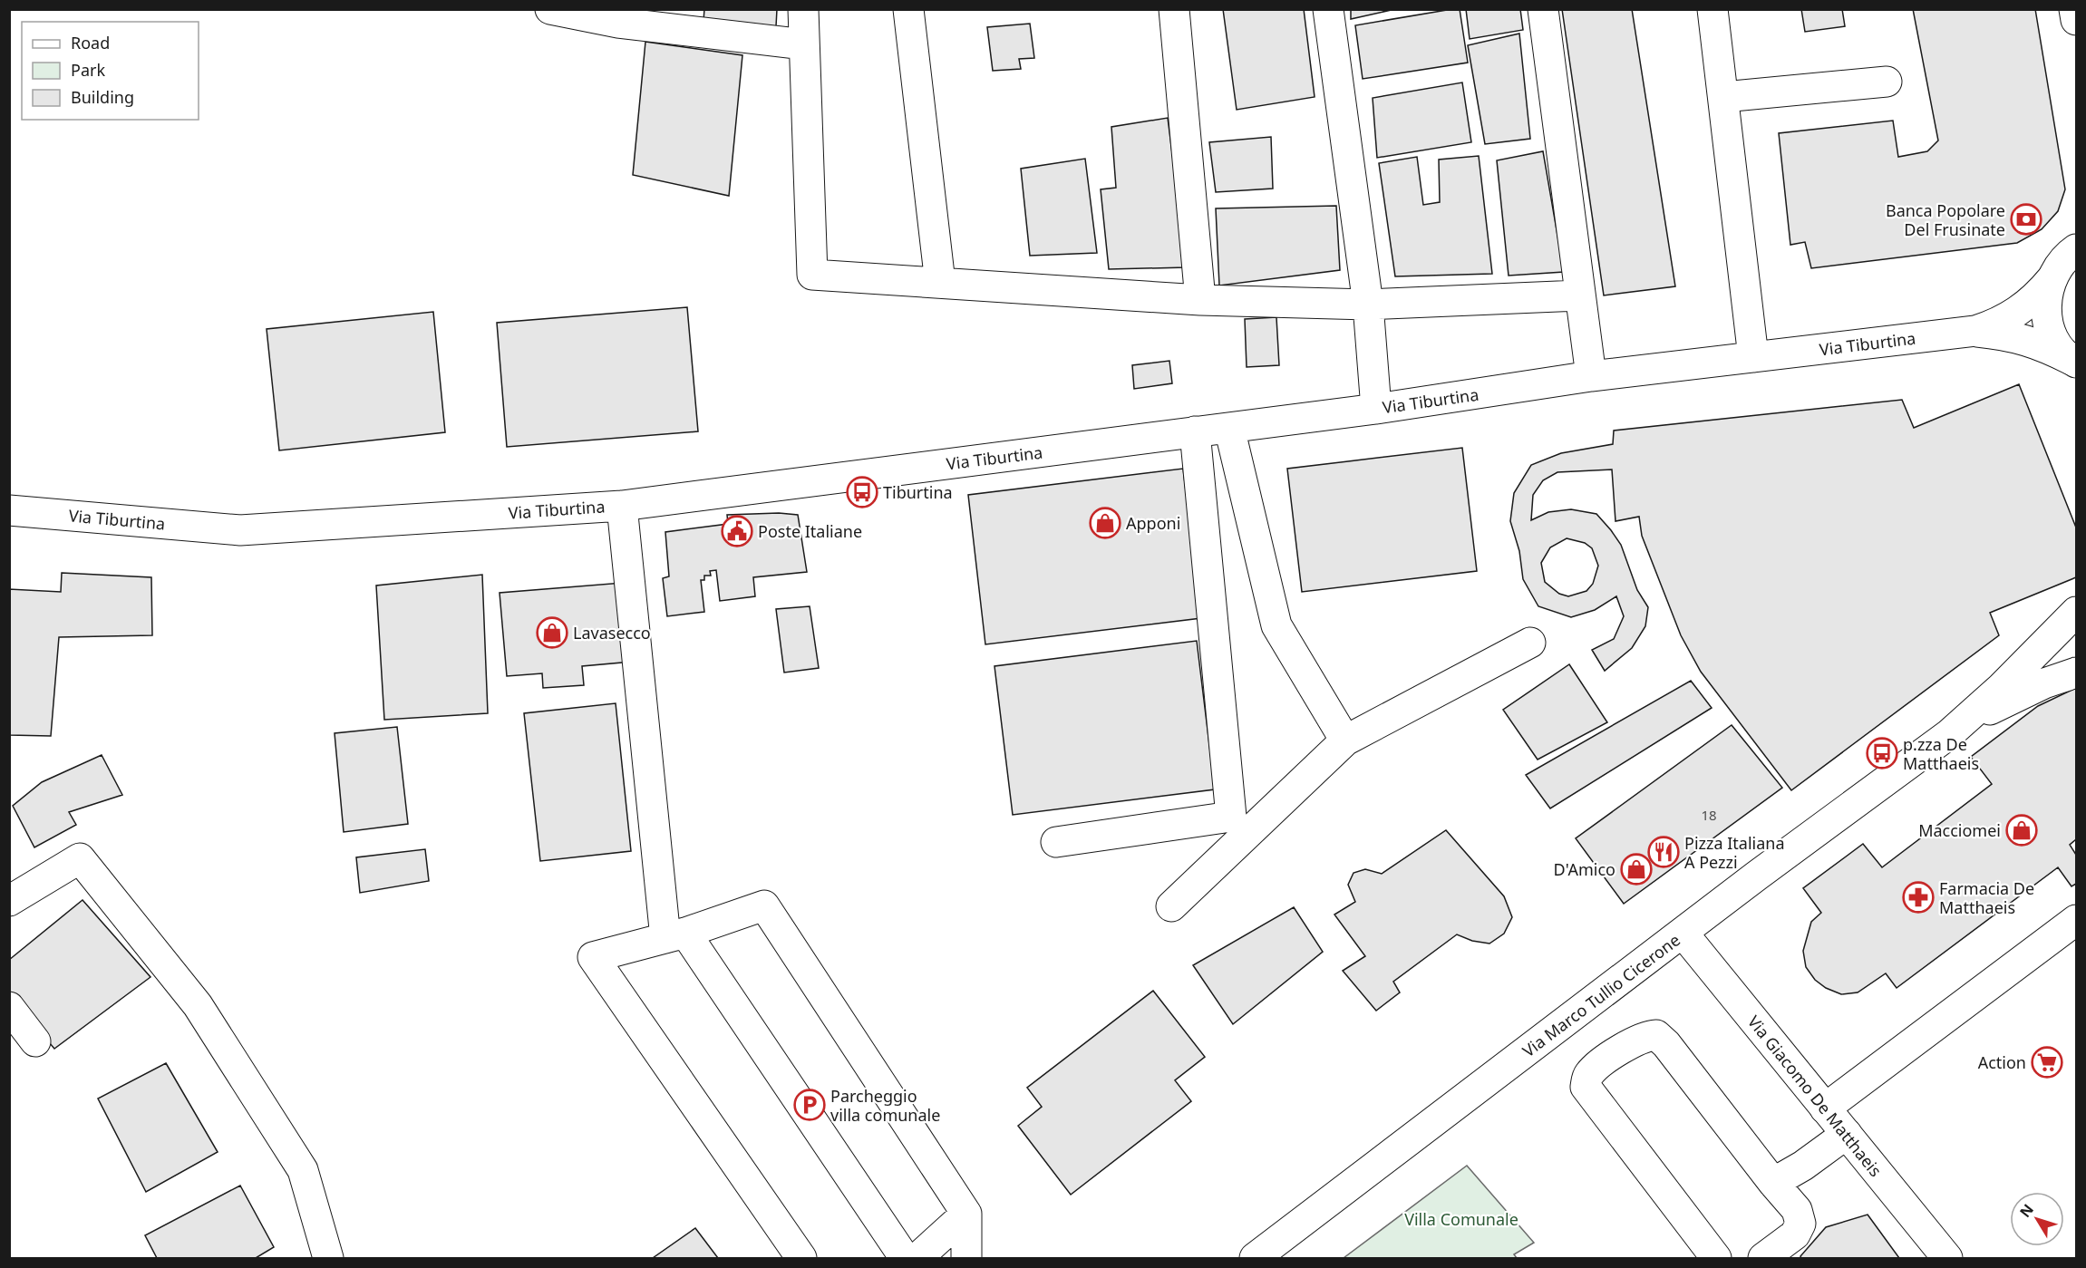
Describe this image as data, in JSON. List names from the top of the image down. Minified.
{"streets":{"street":["Via Tiburtina","Via Marco Tullio Cicerone","Via Giacomo De Matthaeis"]},"crossings":[["Via Marco Tullio Cicerone","Via Giacomo De Matthaeis"]],"parks":["Villa Comunale"],"places":{"bank":["Banca Popolare Del Frusinate"],"bus stop":["Tiburtina","p.zza De Matthaeis"],"shop":["Apponi","Lavasecco","Macciomei","D'Amico"],"public building":["Poste Italiane"],"restaurant":["Pizza Italiana A Pezzi"],"pharmacy":["Farmacia De Matthaeis"],"supermarket":["Action"],"parking":["Parcheggio villa comunale"]},"house_numbers":["18"],"legend":["Road","Park","Building"],"north":"top left"}
